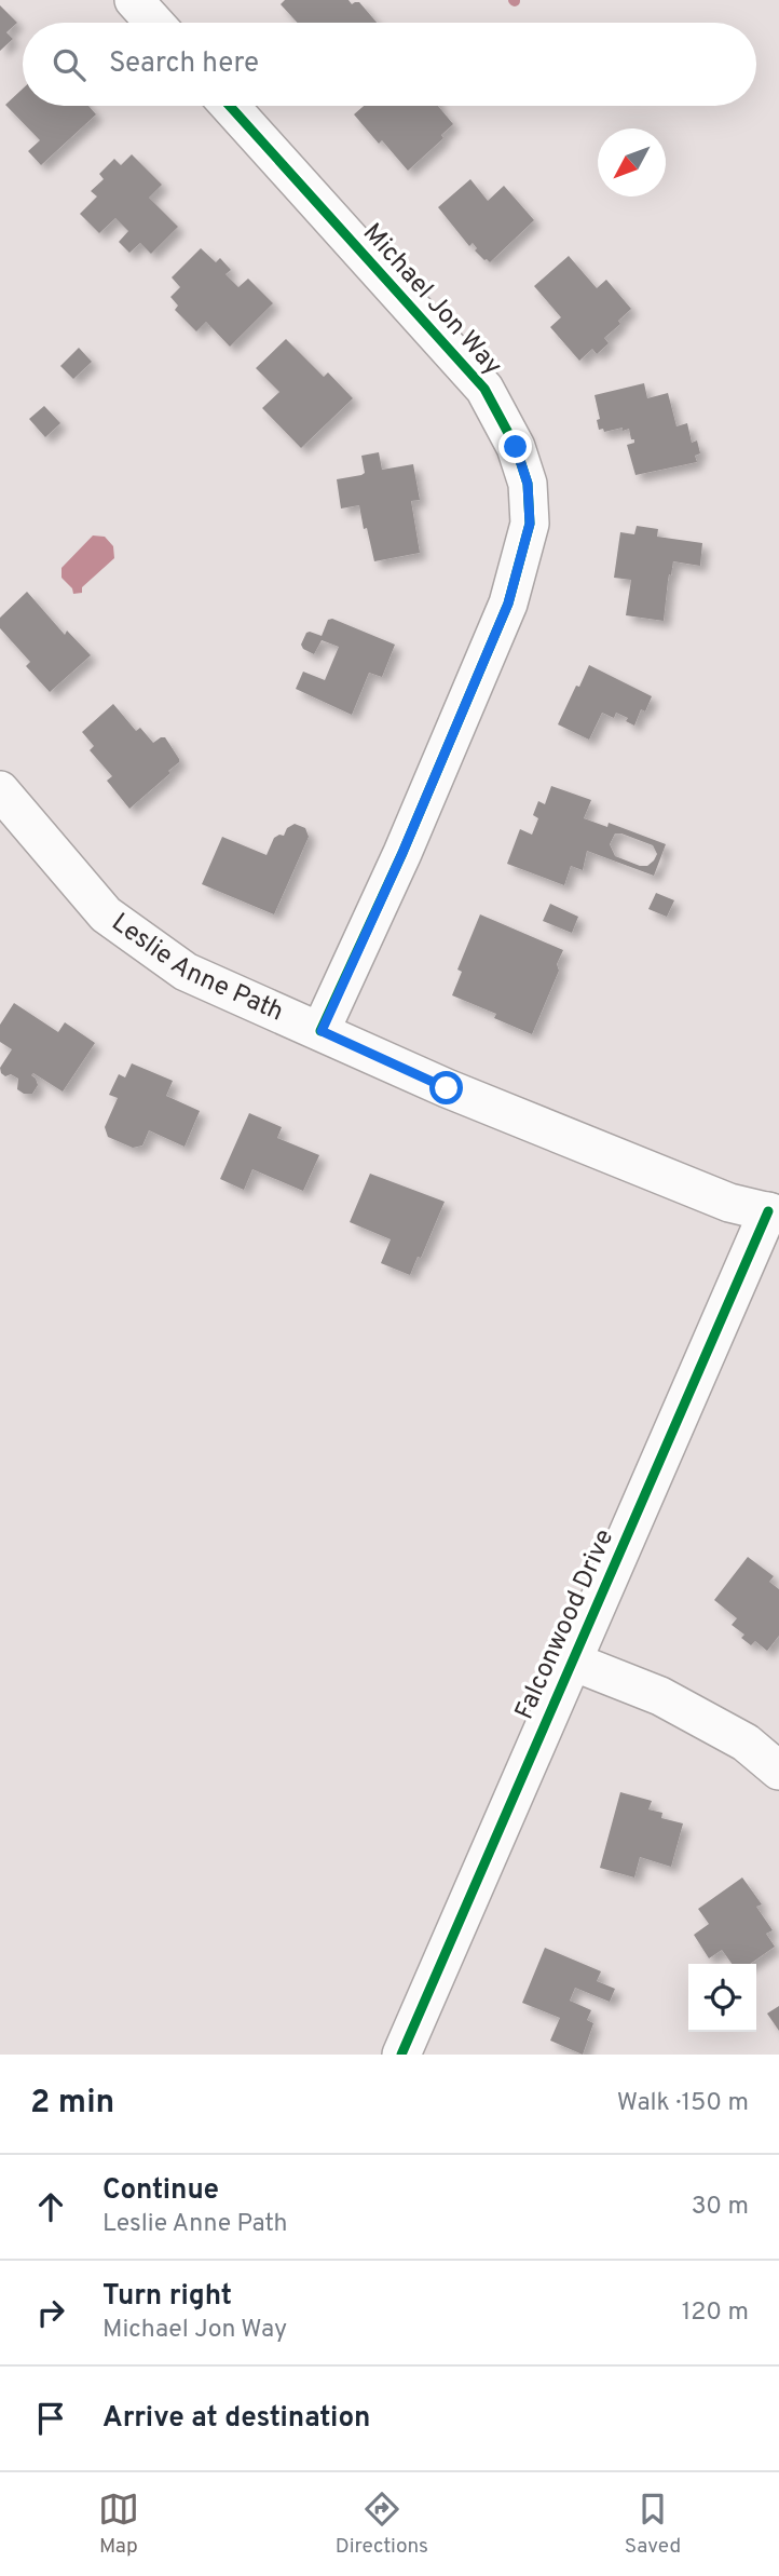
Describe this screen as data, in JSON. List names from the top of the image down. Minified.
{"streets":{"street":["Michael Jon Way","Leslie Anne Path","Falconwood Drive"]},"crossings":[["Michael Jon Way","Leslie Anne Path"],["Leslie Anne Path","Falconwood Drive"]],"north":"bottom left","page":{"search":"Search here","heading":["2 min","Walk · 150 m"],"list":[["Continue","Leslie Anne Path","30 m"],["Turn right","Michael Jon Way","120 m"],"Arrive at destination"],"nav":["Map","Directions","Saved"]}}
